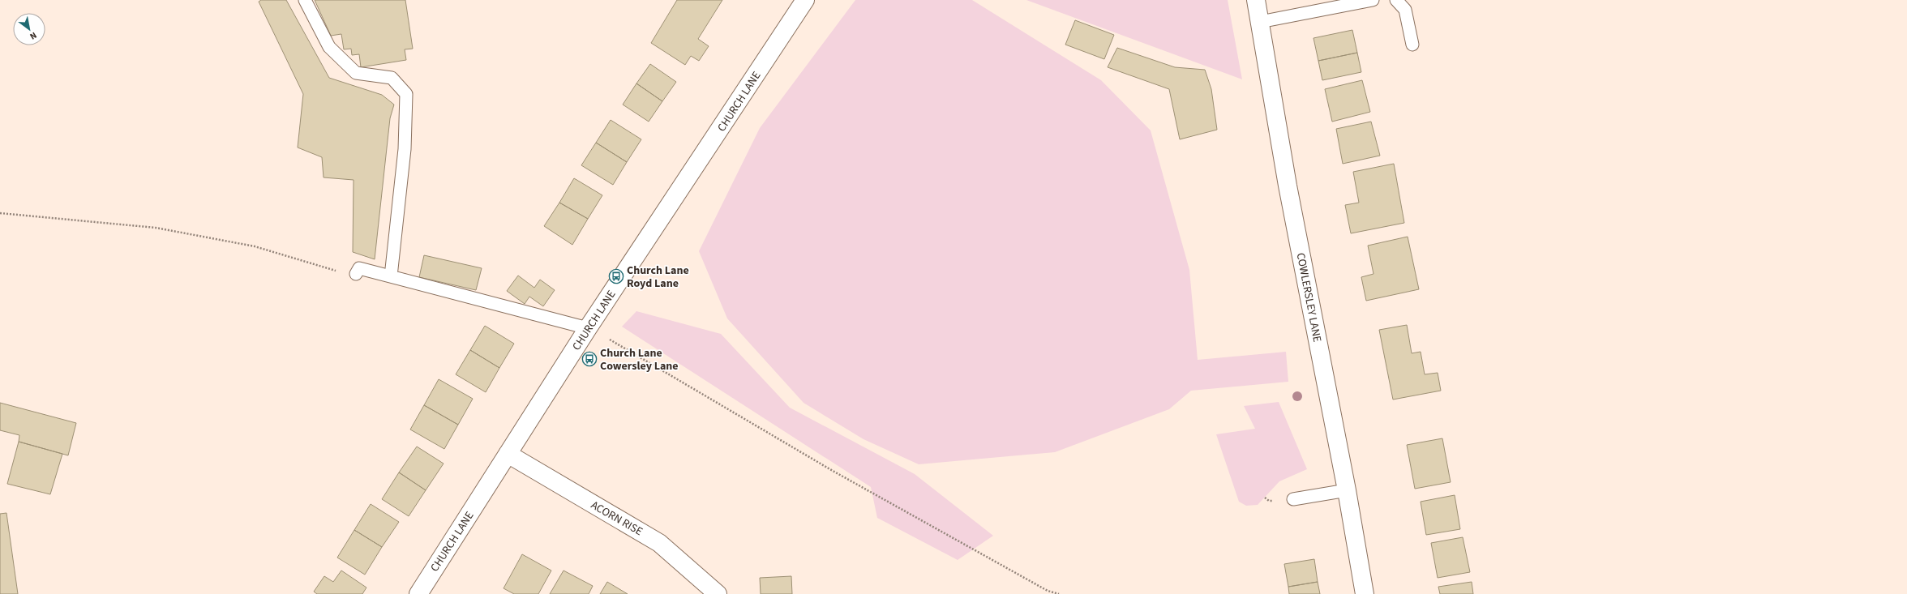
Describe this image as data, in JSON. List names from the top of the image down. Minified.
{"streets":{"street":["CHURCH LANE","COWLERSLEY LANE","ACORN RISE"]},"crossings":[["CHURCH LANE","ACORN RISE"]],"places":{"bus stop":["Church Lane Royd Lane","Church Lane Cowersley Lane"]},"north":"bottom right"}
